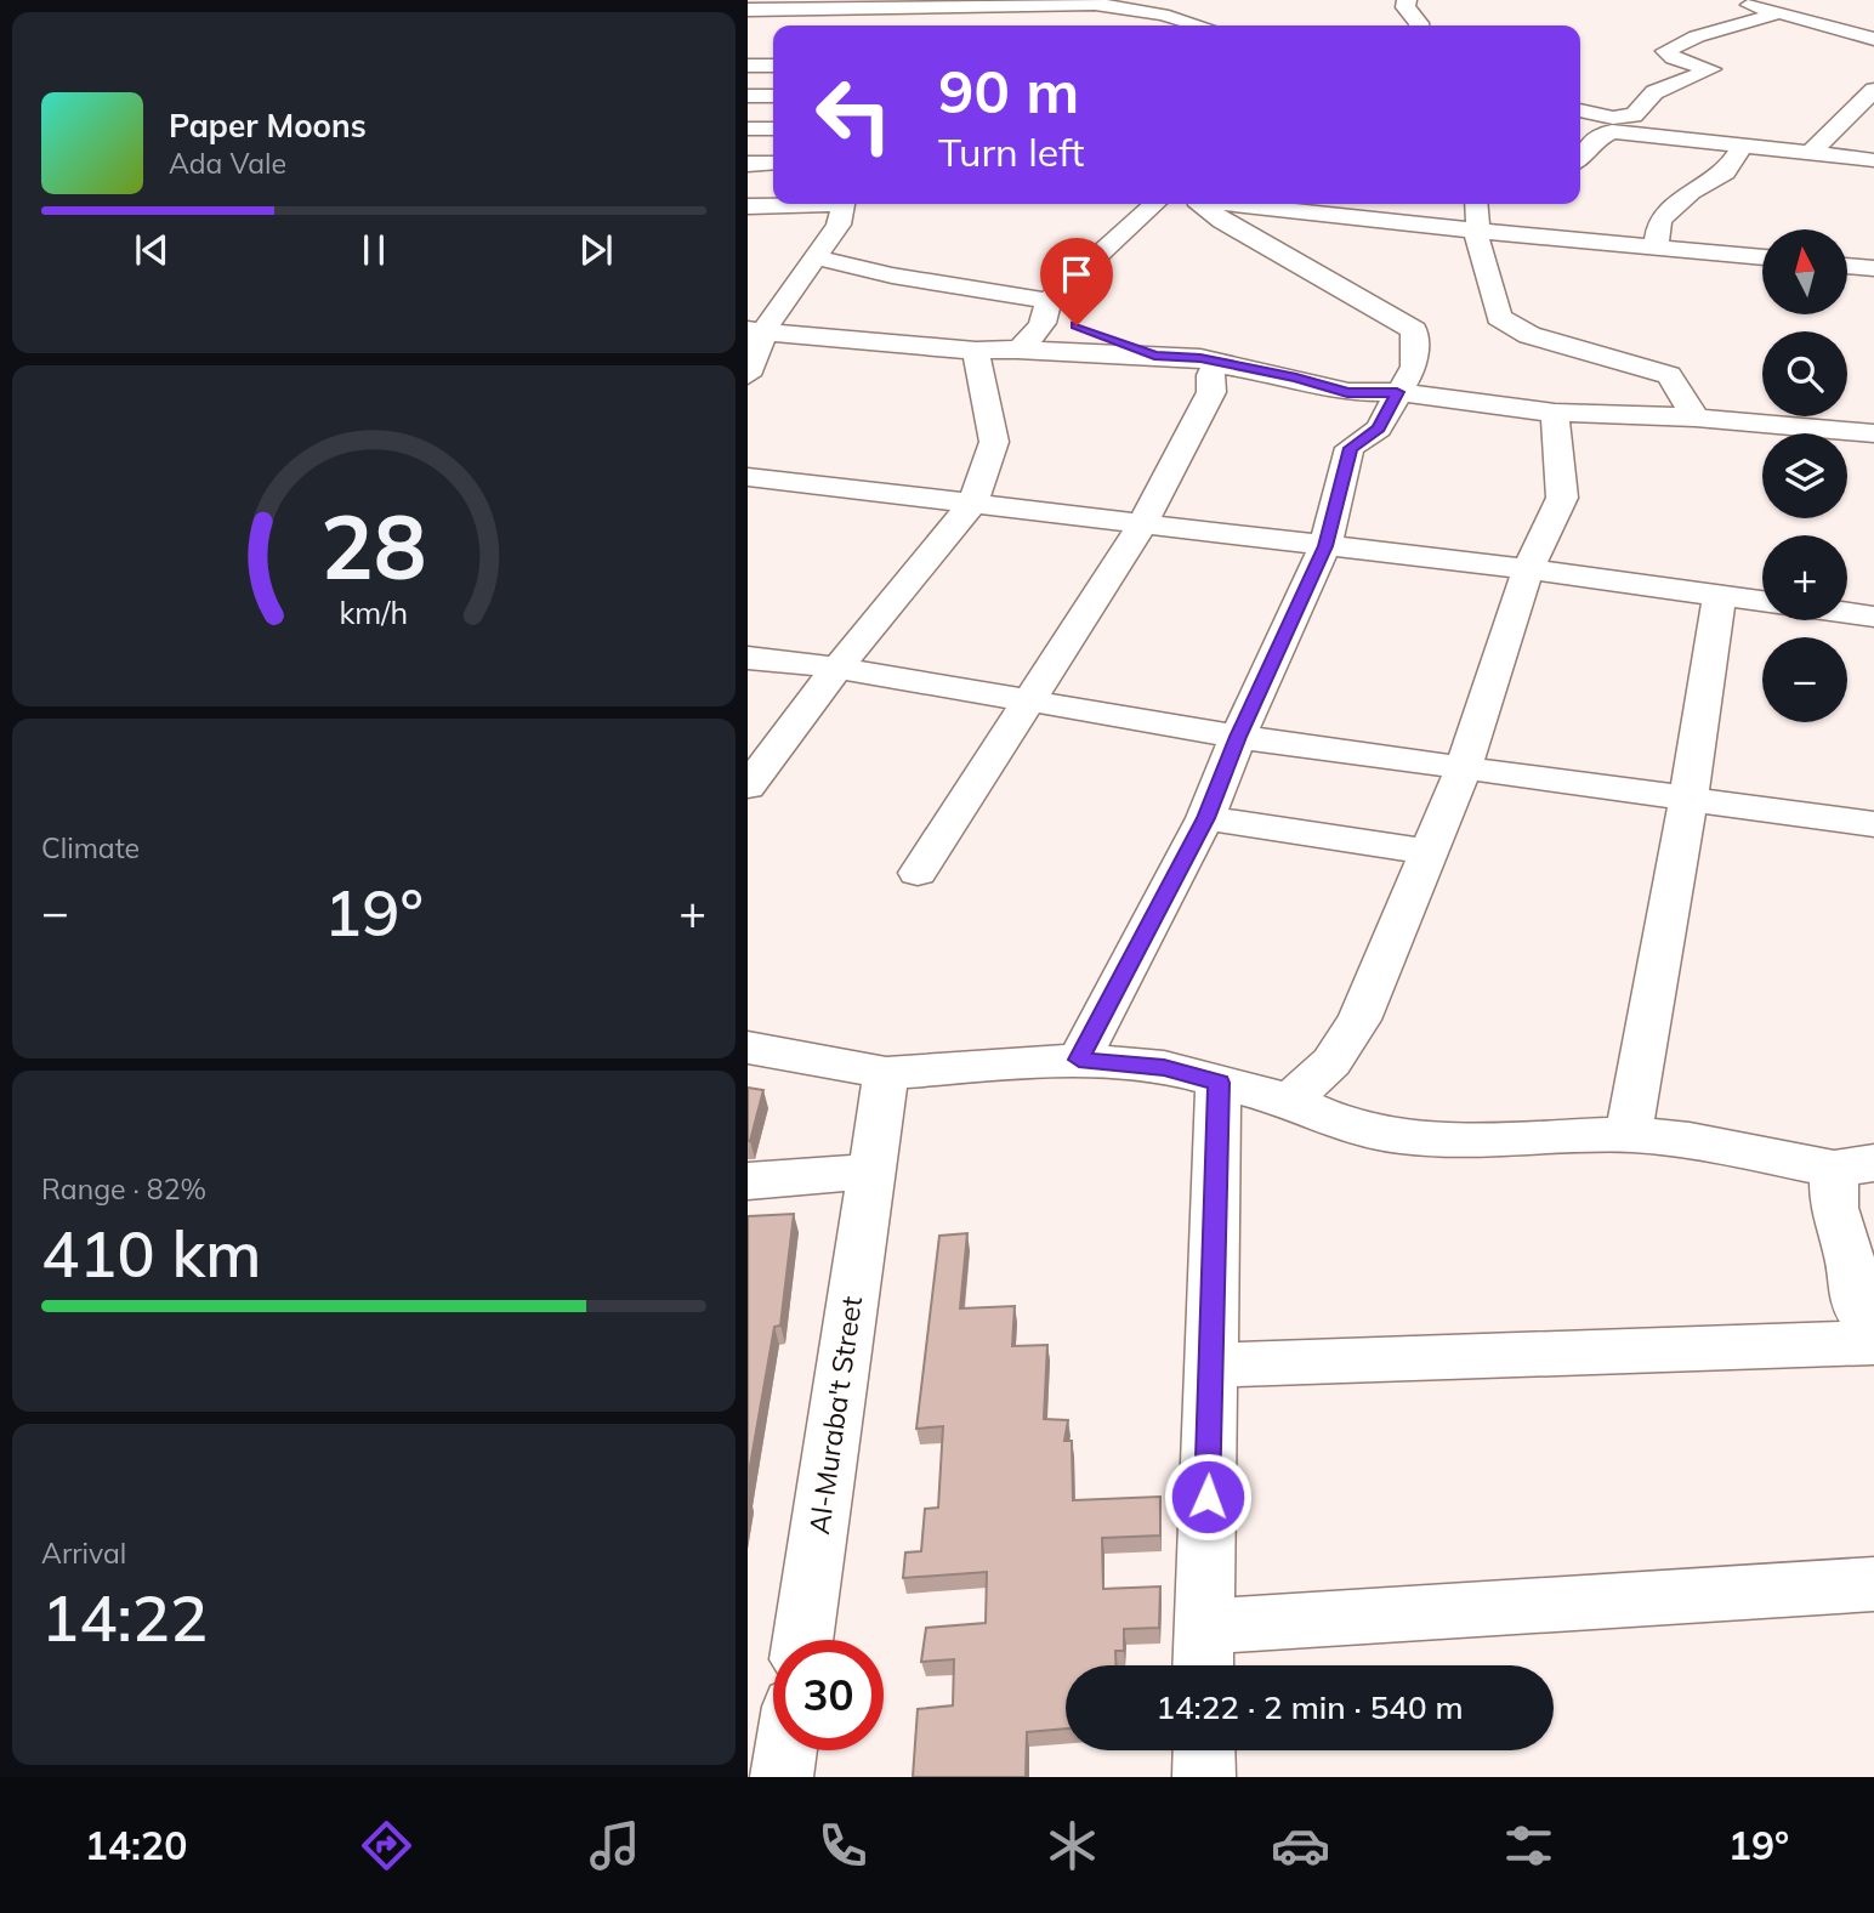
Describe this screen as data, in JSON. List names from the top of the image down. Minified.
{"streets":{"street":["Al-Muraba't Street"]},"north":"top","page":{"turn":["90 m","Turn left"],"song":["Paper Moons","Ada Vale"],"map_buttons":["+","−"],"tile":["Climate",["Range · 82%","410 km"],["Arrival","14:22"]],"heat":["−","19°","+"],"limit":"30","trip":"14:22 · 2 min · 540 m","tabs":["14:20","19°"],"gauge":["28","km/h"]}}
